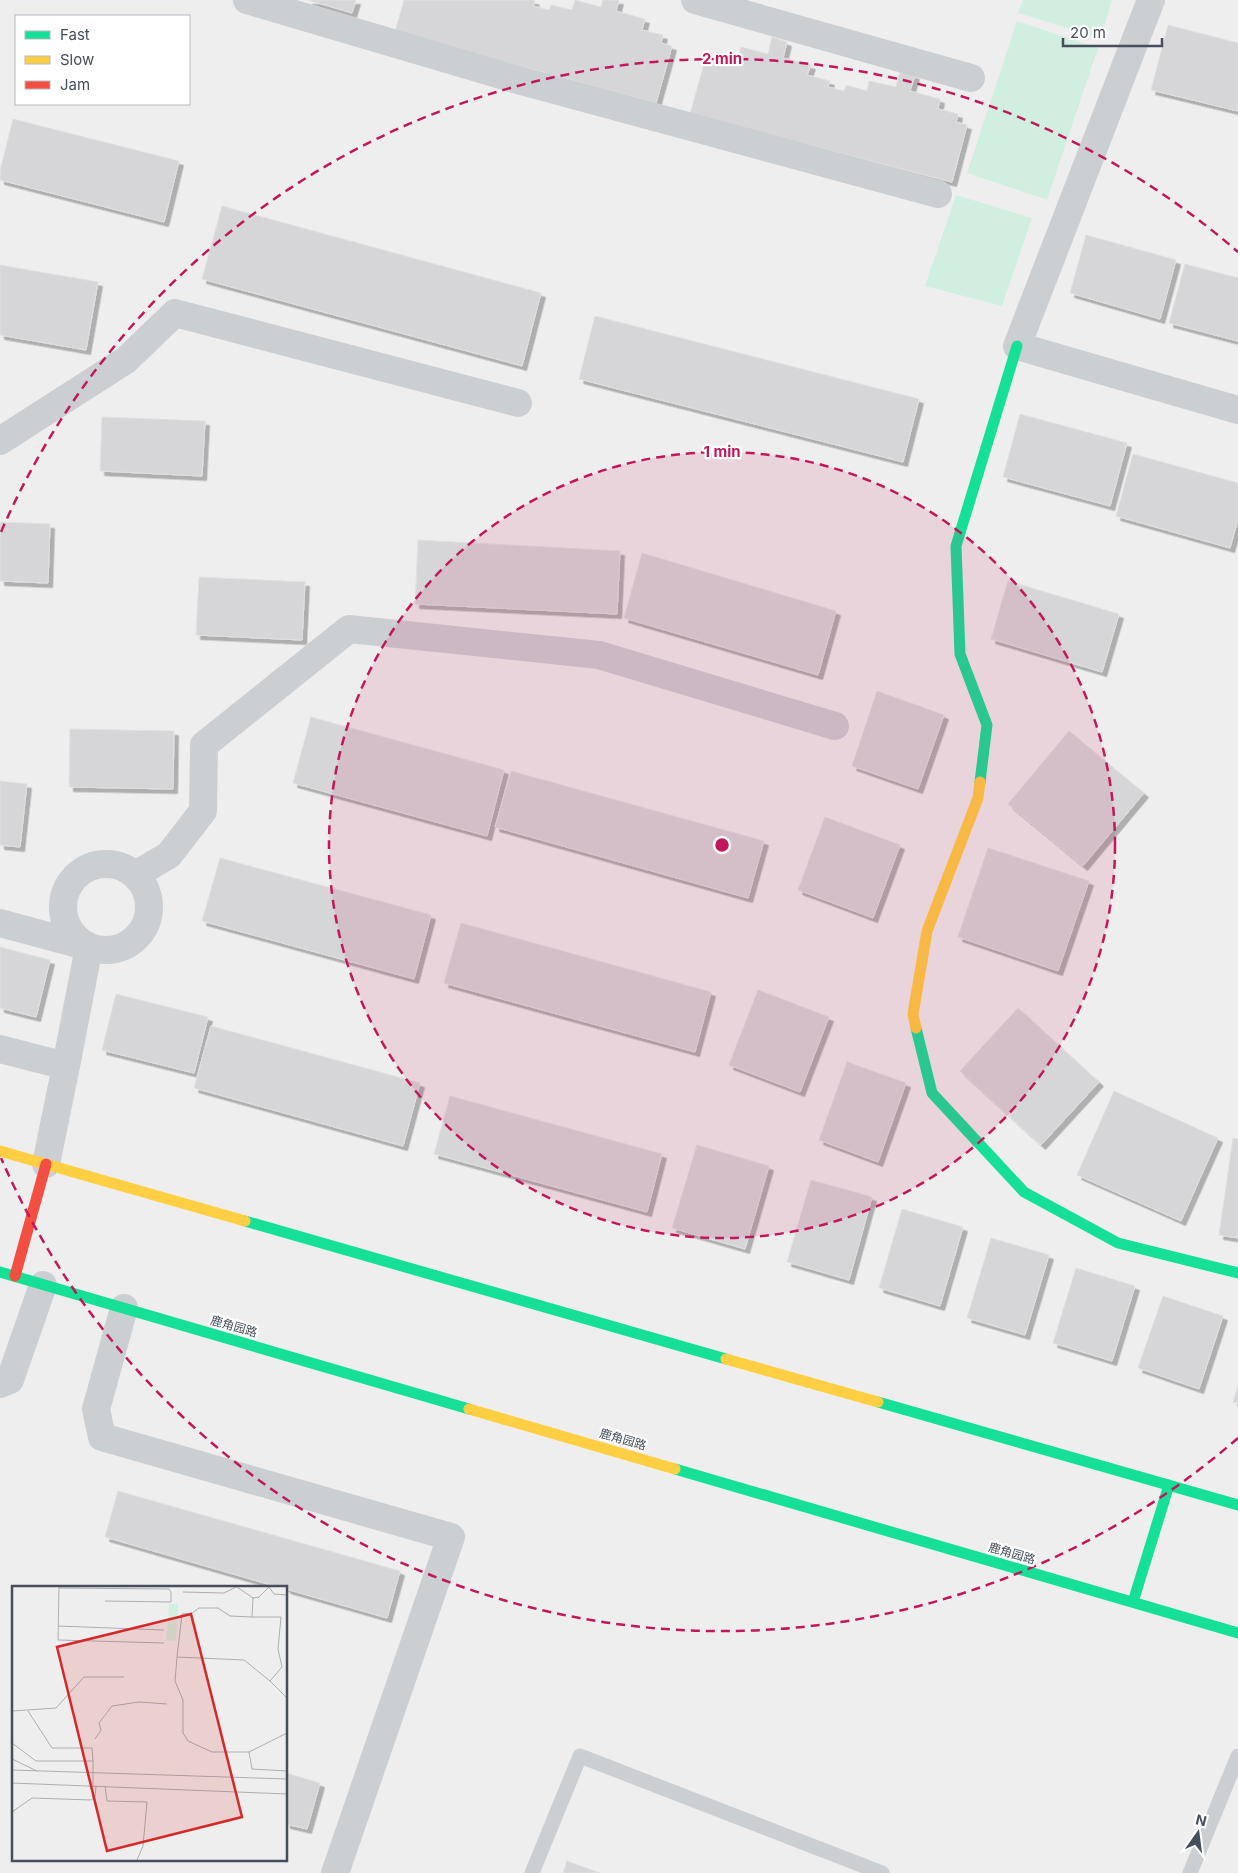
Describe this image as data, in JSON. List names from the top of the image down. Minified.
{"streets":{"street":["鹿角园路"]},"legend":["Fast","Slow","Jam"],"scale_bar":"20 m","north":"top","rings":["2 min","1 min"]}
